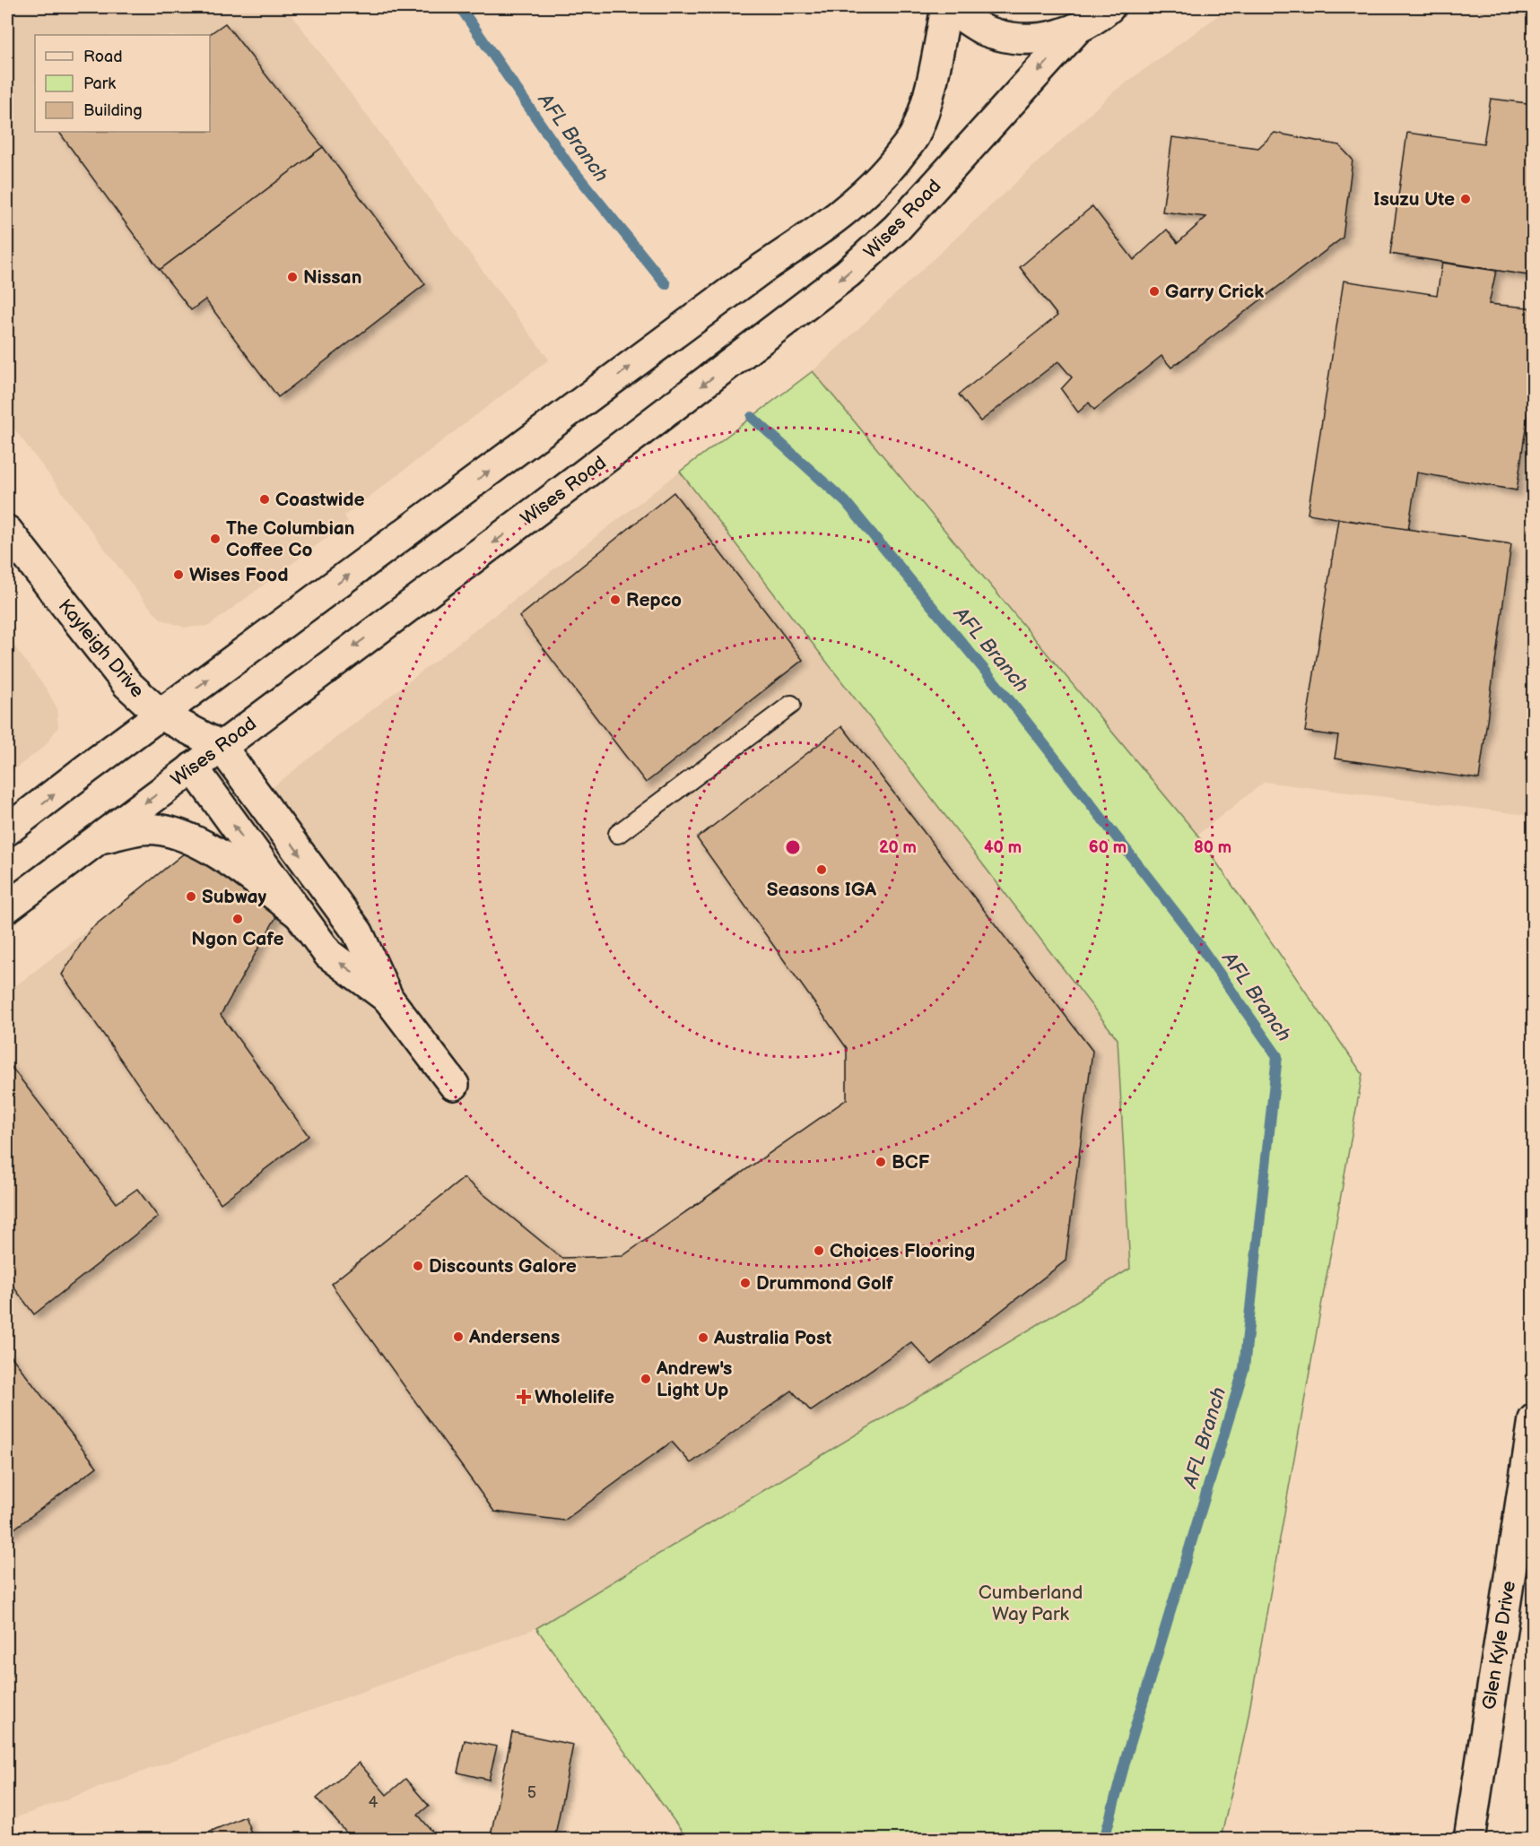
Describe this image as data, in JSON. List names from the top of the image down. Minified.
{"streets":{"main road":["Wises Road","Kayleigh Drive","Glen Kyle Drive"]},"crossings":[["Wises Road","Kayleigh Drive"]],"water":["AFL Branch"],"parks":["Cumberland Way Park"],"places":{"other":["Isuzu Ute","Nissan","Garry Crick","Coastwide","The Columbian Coffee Co","Wises Food","Repco","Seasons IGA","Subway","Ngon Cafe","BCF","Choices Flooring","Discounts Galore","Drummond Golf","Andersens","Australia Post","Andrew's Light Up"],"health":["Wholelife"]},"house_numbers":["5","4"],"legend":["Road","Park","Building"],"rings":["20 m","40 m","60 m","80 m"]}
